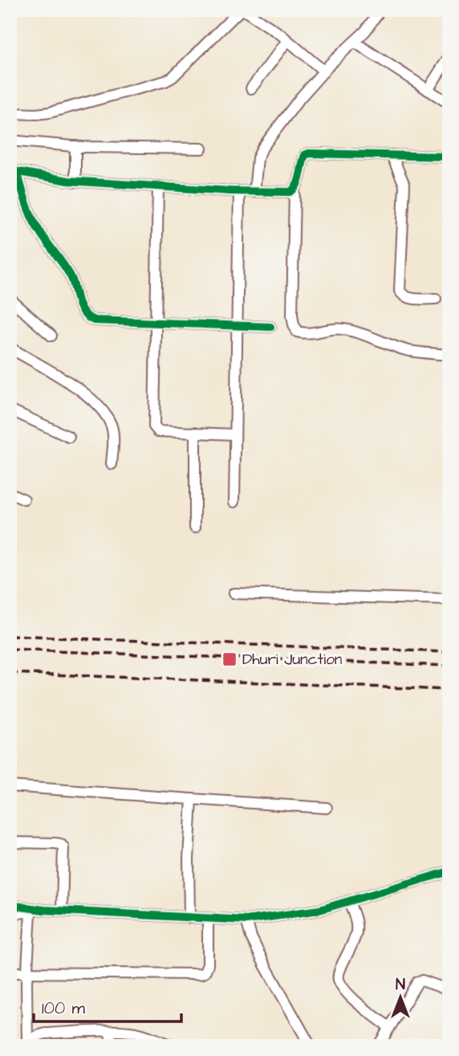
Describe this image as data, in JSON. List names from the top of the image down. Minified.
{"places":{"transit":["Dhuri Junction"]},"scale_bar":"100 m","north":"top"}
